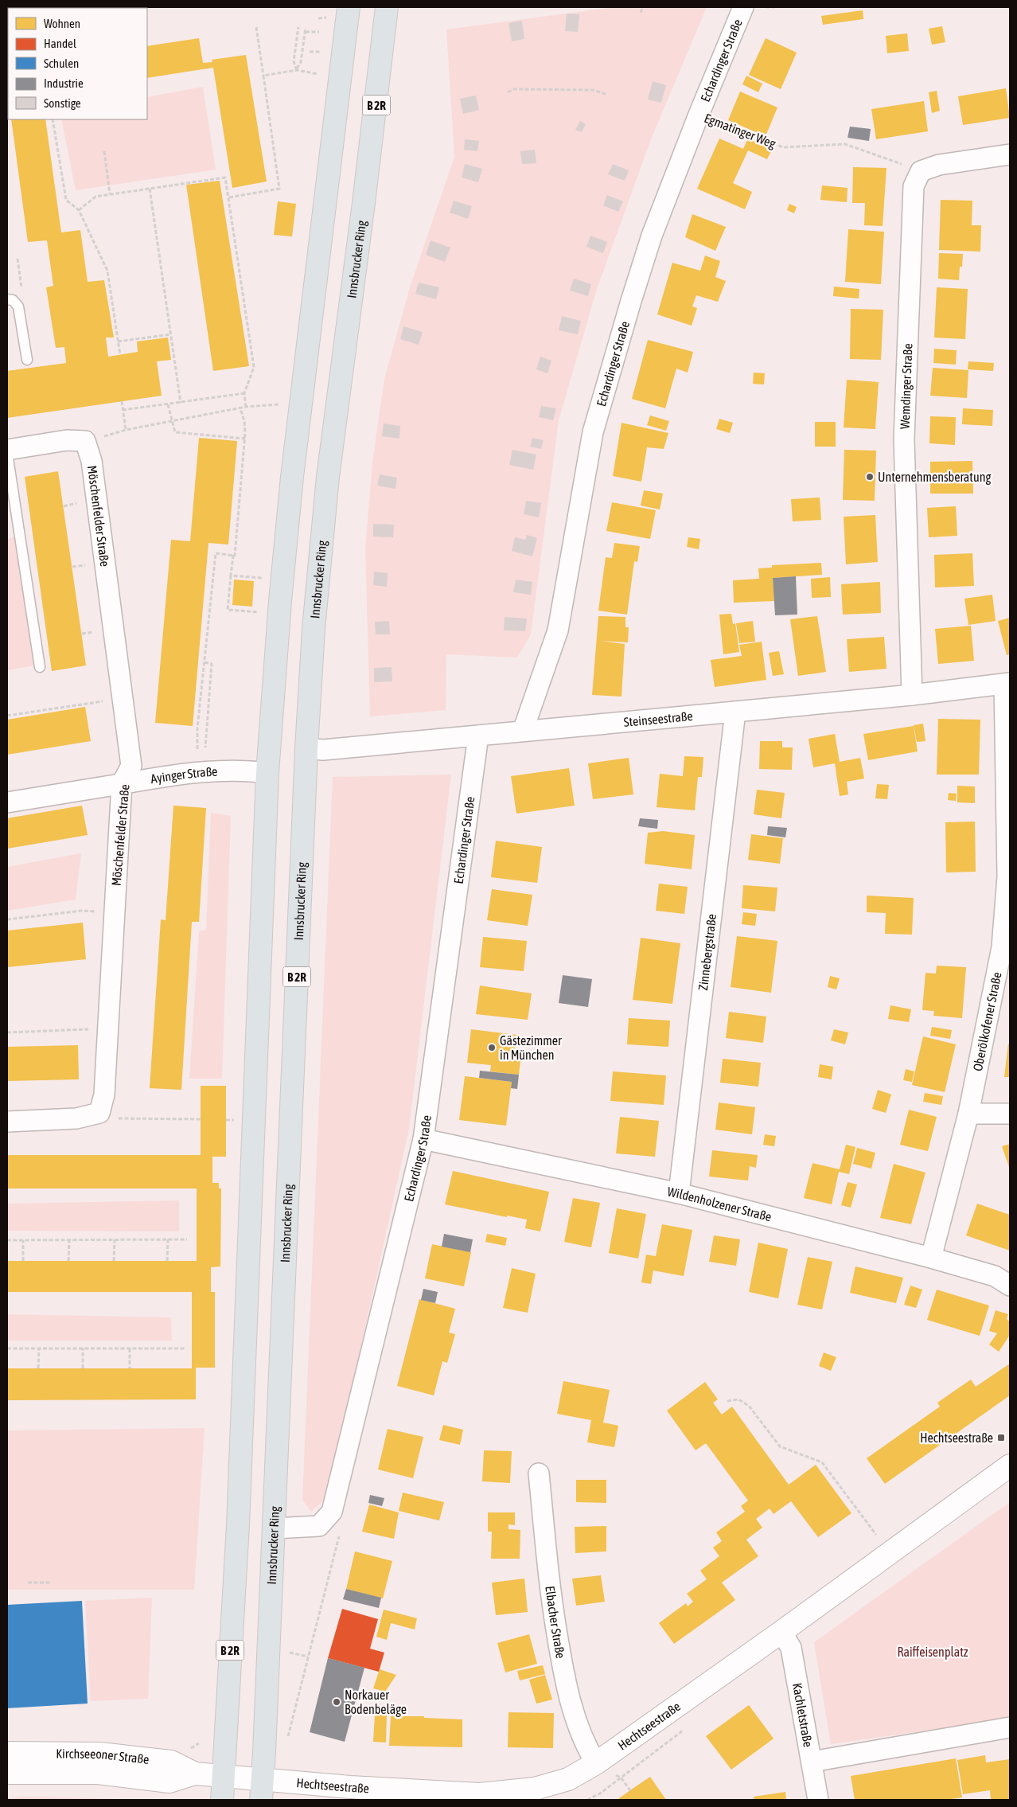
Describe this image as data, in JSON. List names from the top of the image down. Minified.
{"streets":{"main road":["B 2R","Innsbrucker Ring"],"street":["Echardinger Straße","Wemdinger Straße","Möschenfelder Straße","Steinseestraße","Ayinger Straße","Zinnebergstraße","Oberölkofener Straße","Wildenholzener Straße","Elbacher Straße","Kachletstraße","Hechtseestraße","Kirchseeoner Straße"],"path":["Egmatinger Weg"]},"crossings":[["Echardinger Straße","Egmatinger Weg"],["Echardinger Straße","Innsbrucker Ring"],["Echardinger Straße","Steinseestraße"],["Echardinger Straße","Wildenholzener Straße"],["B 2R","Ayinger Straße"],["B 2R","Hechtseestraße"],["B 2R","Kirchseeoner Straße"],["Egmatinger Weg","Wemdinger Straße"],["Innsbrucker Ring","Steinseestraße"],["Innsbrucker Ring","Hechtseestraße"],["Wemdinger Straße","Steinseestraße"],["Möschenfelder Straße","Ayinger Straße"],["Steinseestraße","Zinnebergstraße"],["Steinseestraße","Oberölkofener Straße"],["Zinnebergstraße","Wildenholzener Straße"],["Oberölkofener Straße","Wildenholzener Straße"],["Elbacher Straße","Hechtseestraße"],["Kachletstraße","Hechtseestraße"],["Hechtseestraße","Kirchseeoner Straße"]],"parks":["Raiffeisenplatz"],"places":{"other":["Unternehmensberatung","Gästezimmer in München","Norkauer Bodenbeläge"],"transit":["Hechtseestraße"]},"legend":["Wohnen","Handel","Schulen","Industrie","Sonstige"]}
